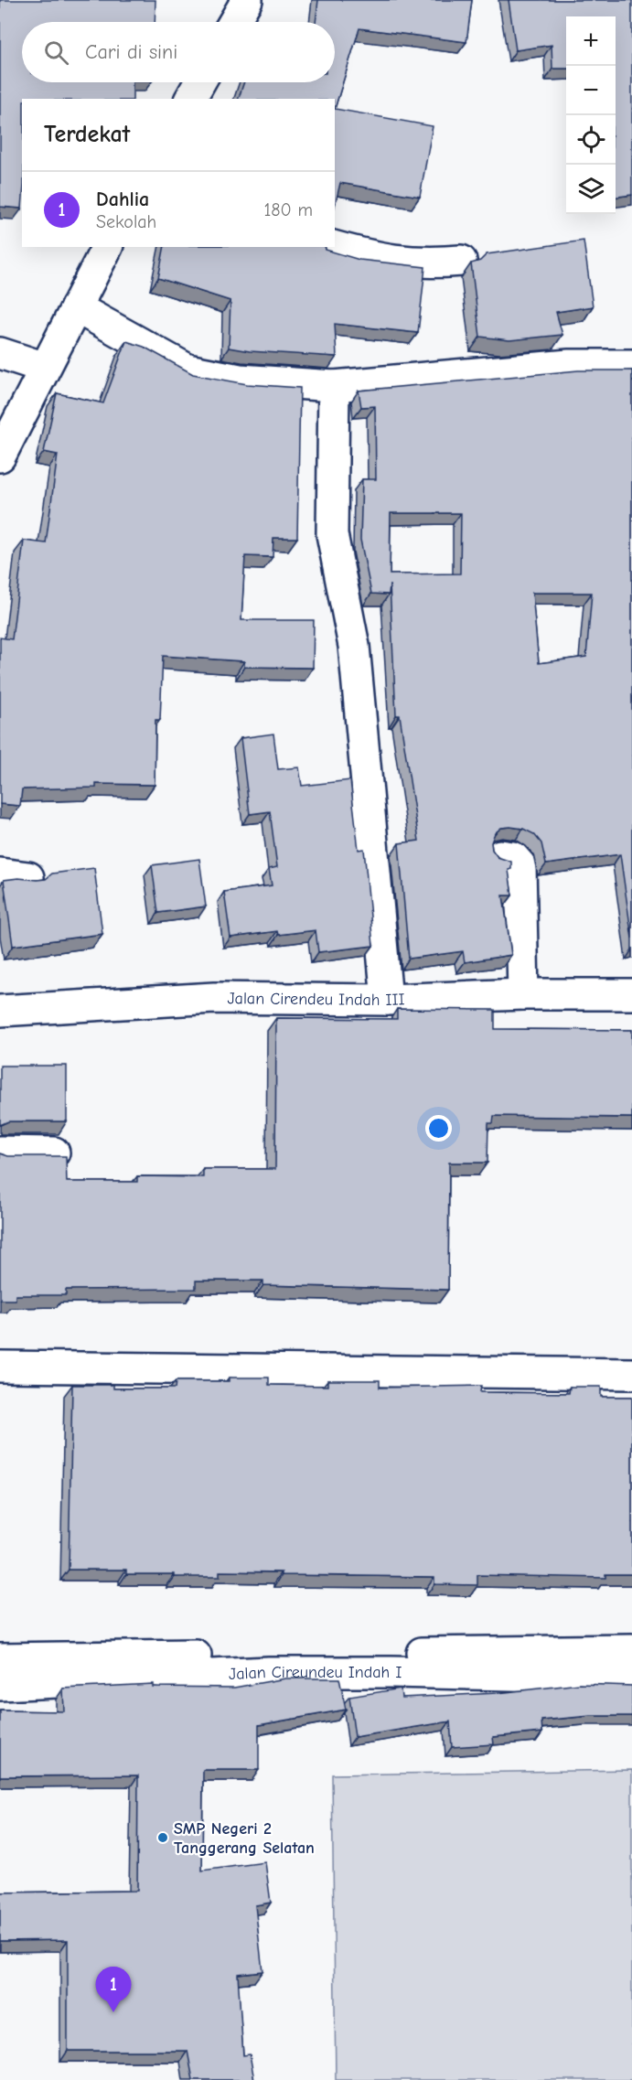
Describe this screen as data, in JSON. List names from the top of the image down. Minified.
{"streets":{"street":["Jalan Cirendeu Indah III","Jalan Cireundeu Indah I"]},"places":["SMP Negeri 2 Tanggerang Selatan"],"page":{"map_buttons":["+","−"],"search":"Cari di sini","heading":"Terdekat","list":[{"mark":"1","name":"Dahlia","note":"Sekolah","value":"180 m"}],"pins":"1"}}
